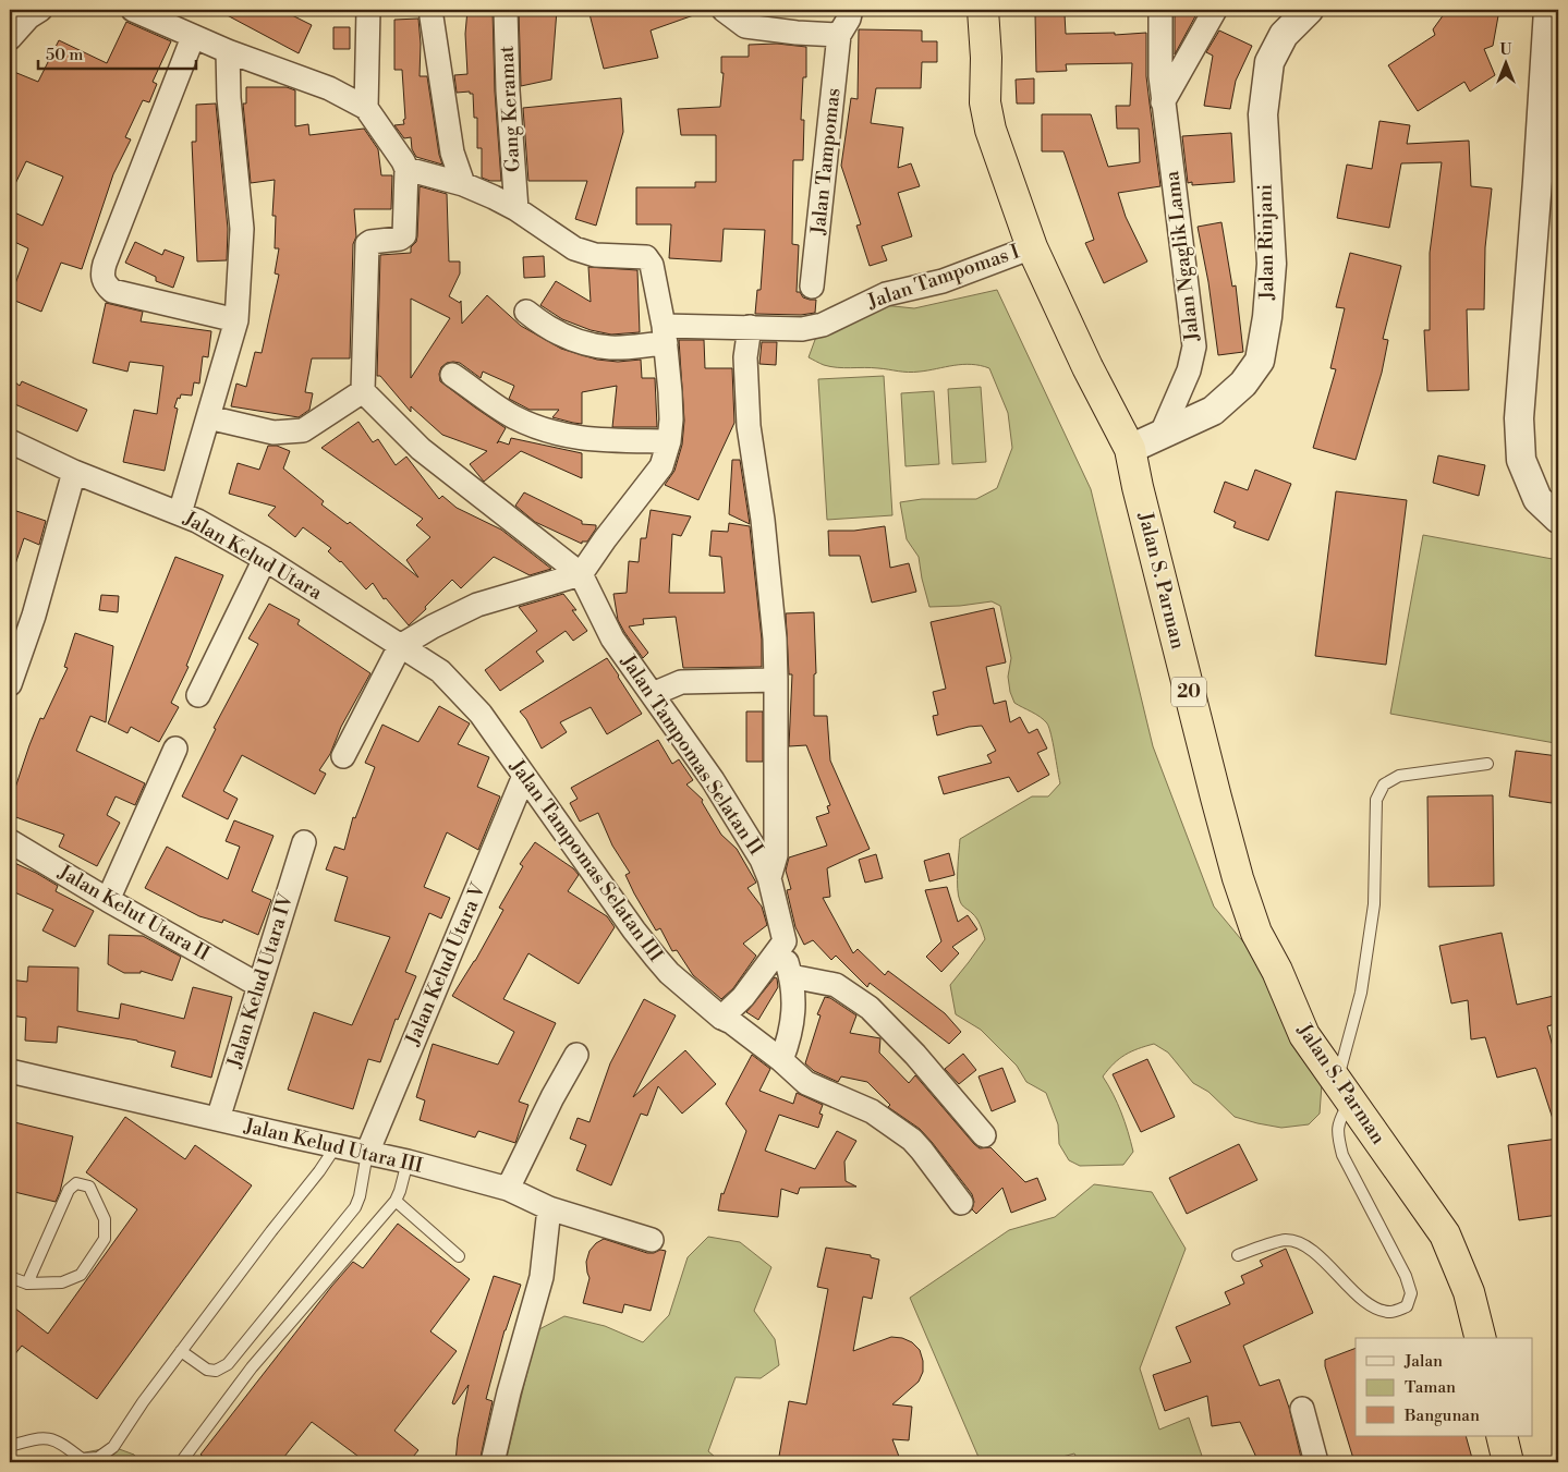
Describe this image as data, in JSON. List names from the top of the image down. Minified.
{"streets":{"highway":["Jalan S. Parman","20"],"street":["Gang Keramat","Jalan Tampomas","Jalan Rinjani","Jalan Ngaglik Lama","Jalan Tampomas I","Jalan Kelud Utara","Jalan Tampomas Selatan II","Jalan Tampomas Selatan III","Jalan Kelut Utara II","Jalan Kelud Utara V","Jalan Kelud Utara IV","Jalan Kelud Utara III"]},"crossings":[["Jalan Rinjani","Jalan Ngaglik Lama"],["Jalan Rinjani","Jalan S. Parman"],["Jalan Tampomas I","Jalan S. Parman"],["Jalan Kelud Utara","Jalan Tampomas Selatan III"],["Jalan Tampomas Selatan II","Jalan Tampomas Selatan III"],["Jalan Tampomas Selatan III","Jalan Kelud Utara V"],["Jalan Kelut Utara II","Jalan Kelud Utara IV"],["Jalan Kelud Utara V","Jalan Kelud Utara III"],["Jalan Kelud Utara IV","Jalan Kelud Utara III"]],"legend":["Jalan","Taman","Bangunan"],"scale_bar":"50 m","north":"top"}
